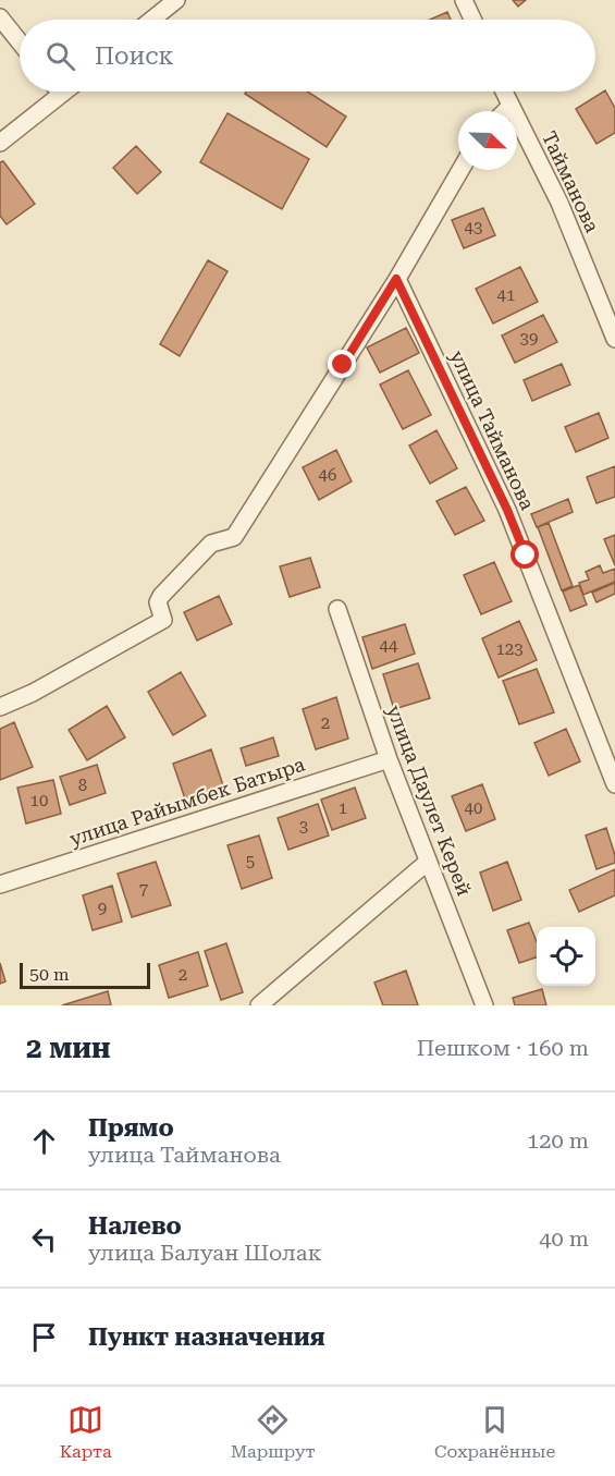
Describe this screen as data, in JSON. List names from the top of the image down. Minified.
{"streets":{"street":["Тайманова","улица Тайманова","улица Даулет Керей","улица Райымбек Батыра"]},"crossings":[["улица Даулет Керей","улица Райымбек Батыра"]],"house_numbers":["43","41","39","46","44","123","2","8","10","1","40","3","5","7","9","2"],"scale_bar":"50 m","north":"bottom right","page":{"search":"Поиск","scale":"50 m","heading":["2 мин","Пешком · 160 m"],"list":[["Прямо","улица Тайманова","120 m"],["Налево","улица Балуан Шолак","40 m"],"Пункт назначения"],"nav":["Карта","Маршрут","Сохранённые"]}}
